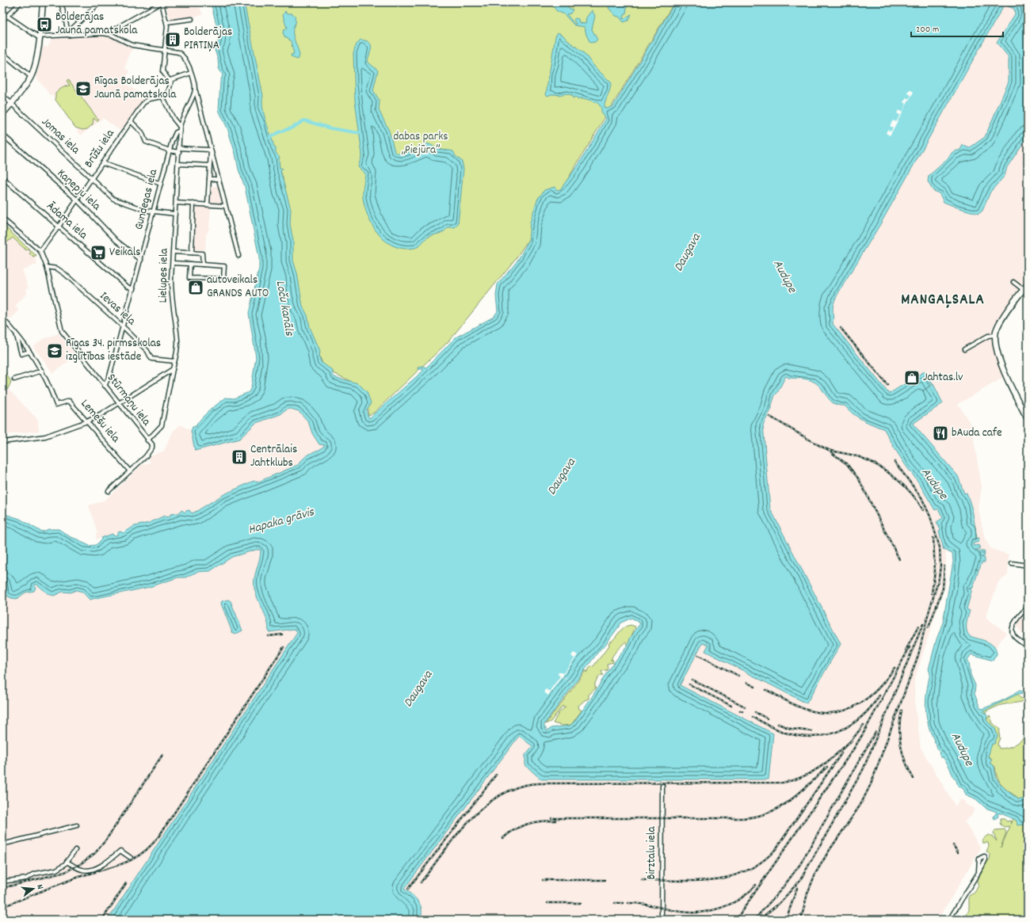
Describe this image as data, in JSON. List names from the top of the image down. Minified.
{"streets":{"street":["Jomas iela","Brūžu iela","Kaņepju iela","Gundegas iela","Ādama iela","Lielupes iela","Ievas iela","Stūrmaņu iela","Lemešu iela","Birztalu iela"]},"crossings":[["Jomas iela","Brūžu iela"],["Jomas iela","Gundegas iela"],["Jomas iela","Lielupes iela"],["Brūžu iela","Kaņepju iela"],["Brūžu iela","Ādama iela"],["Brūžu iela","Stūrmaņu iela"],["Kaņepju iela","Gundegas iela"],["Gundegas iela","Ādama iela"],["Gundegas iela","Lielupes iela"],["Gundegas iela","Ievas iela"],["Gundegas iela","Stūrmaņu iela"],["Lielupes iela","Ievas iela"],["Lielupes iela","Stūrmaņu iela"],["Ievas iela","Stūrmaņu iela"],["Stūrmaņu iela","Lemešu iela"]],"districts":["MANGAĻSALA"],"water":["Daugava","Audupe","Loču kanāls","Hapaka grāvis"],"parks":["dabas parks „Piejūra”"],"places":{"bus stop":["Bolderājas Jaunā pamatskola"],"building":["Bolderājas PIRTIŅA","Centrālais Jahtklubs"],"school or university":["Rīgas Bolderājas Jaunā pamatskola","Rīgas 34. pirmsskolas izglītības iestāde"],"supermarket":["Veikals"],"shop":["autoveikals GRANDS AUTO","Jahtas.lv"],"restaurant":["bAuda cafe"]},"scale_bar":"200 m","north":"right"}
